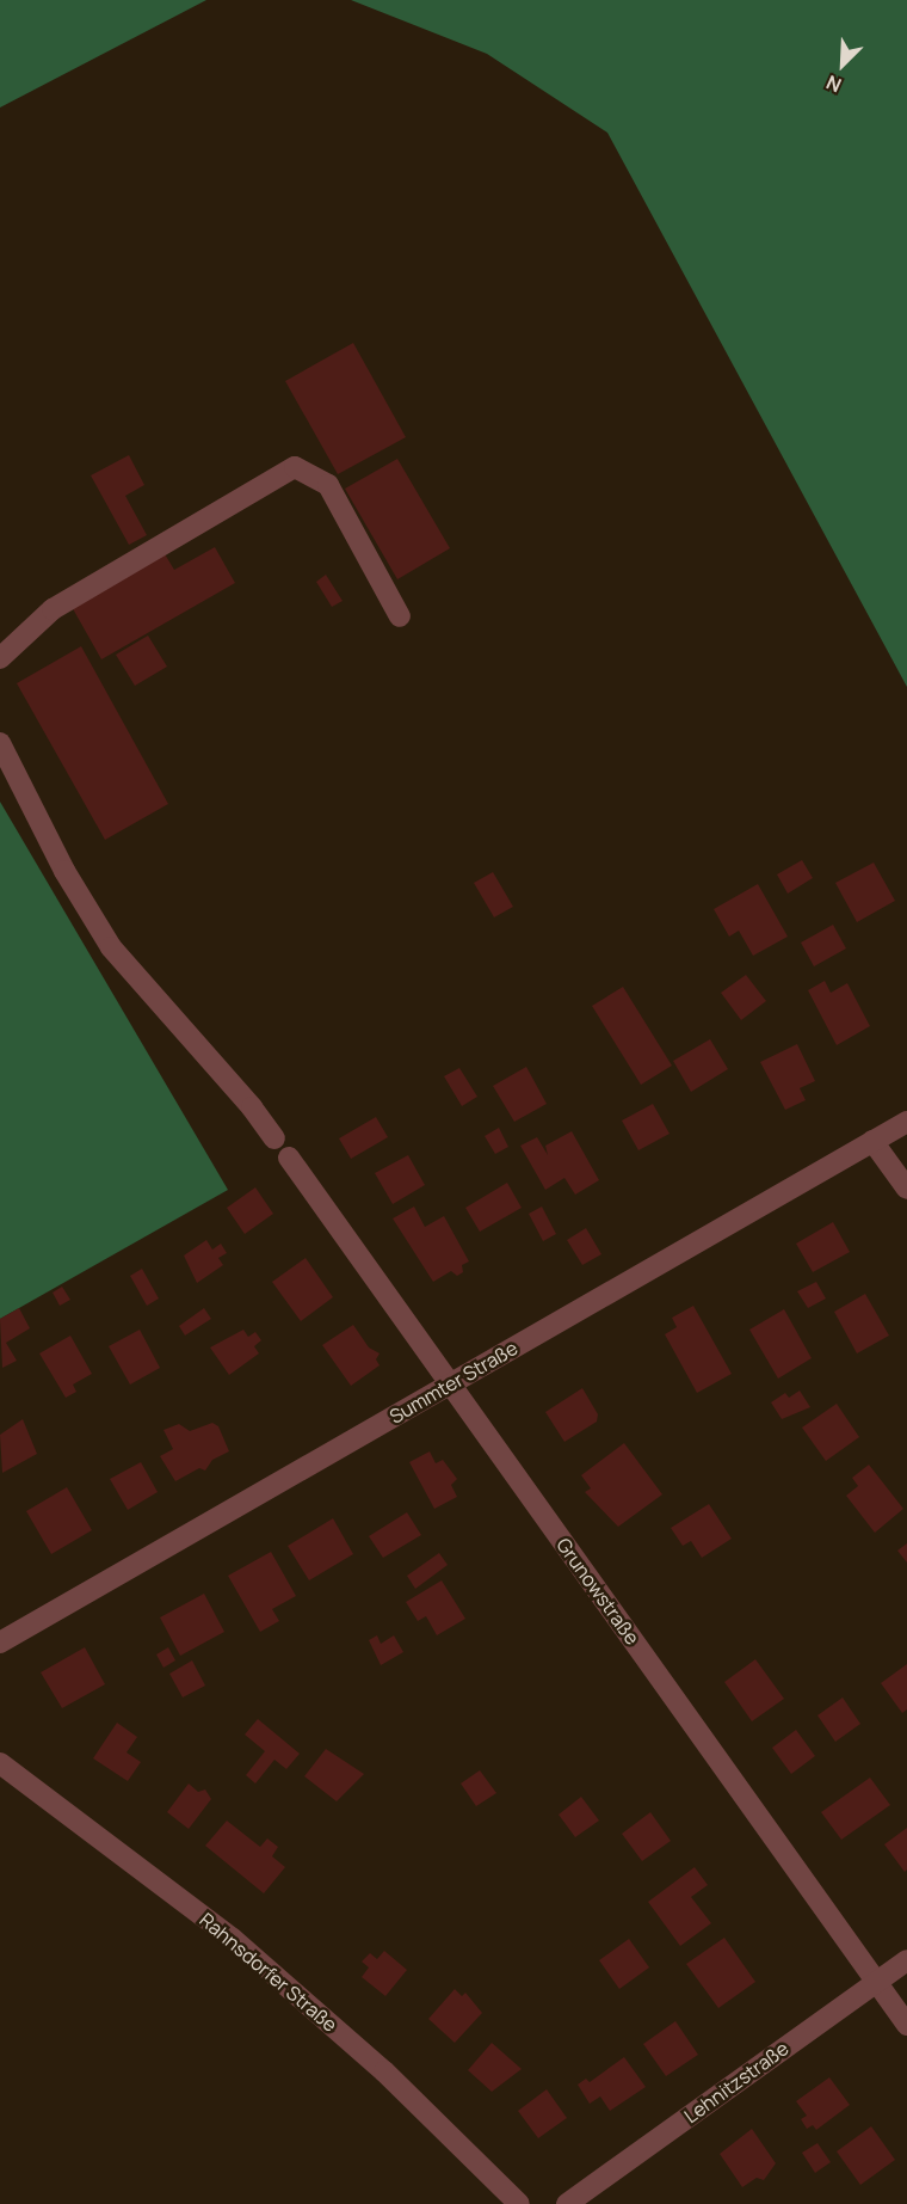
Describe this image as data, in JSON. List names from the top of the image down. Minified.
{"streets":{"street":["Summter Straße","Grunowstraße","Rahnsdorfer Straße","Lehnitzstraße"]},"crossings":[["Summter Straße","Grunowstraße"],["Grunowstraße","Lehnitzstraße"]],"north":"bottom left"}
